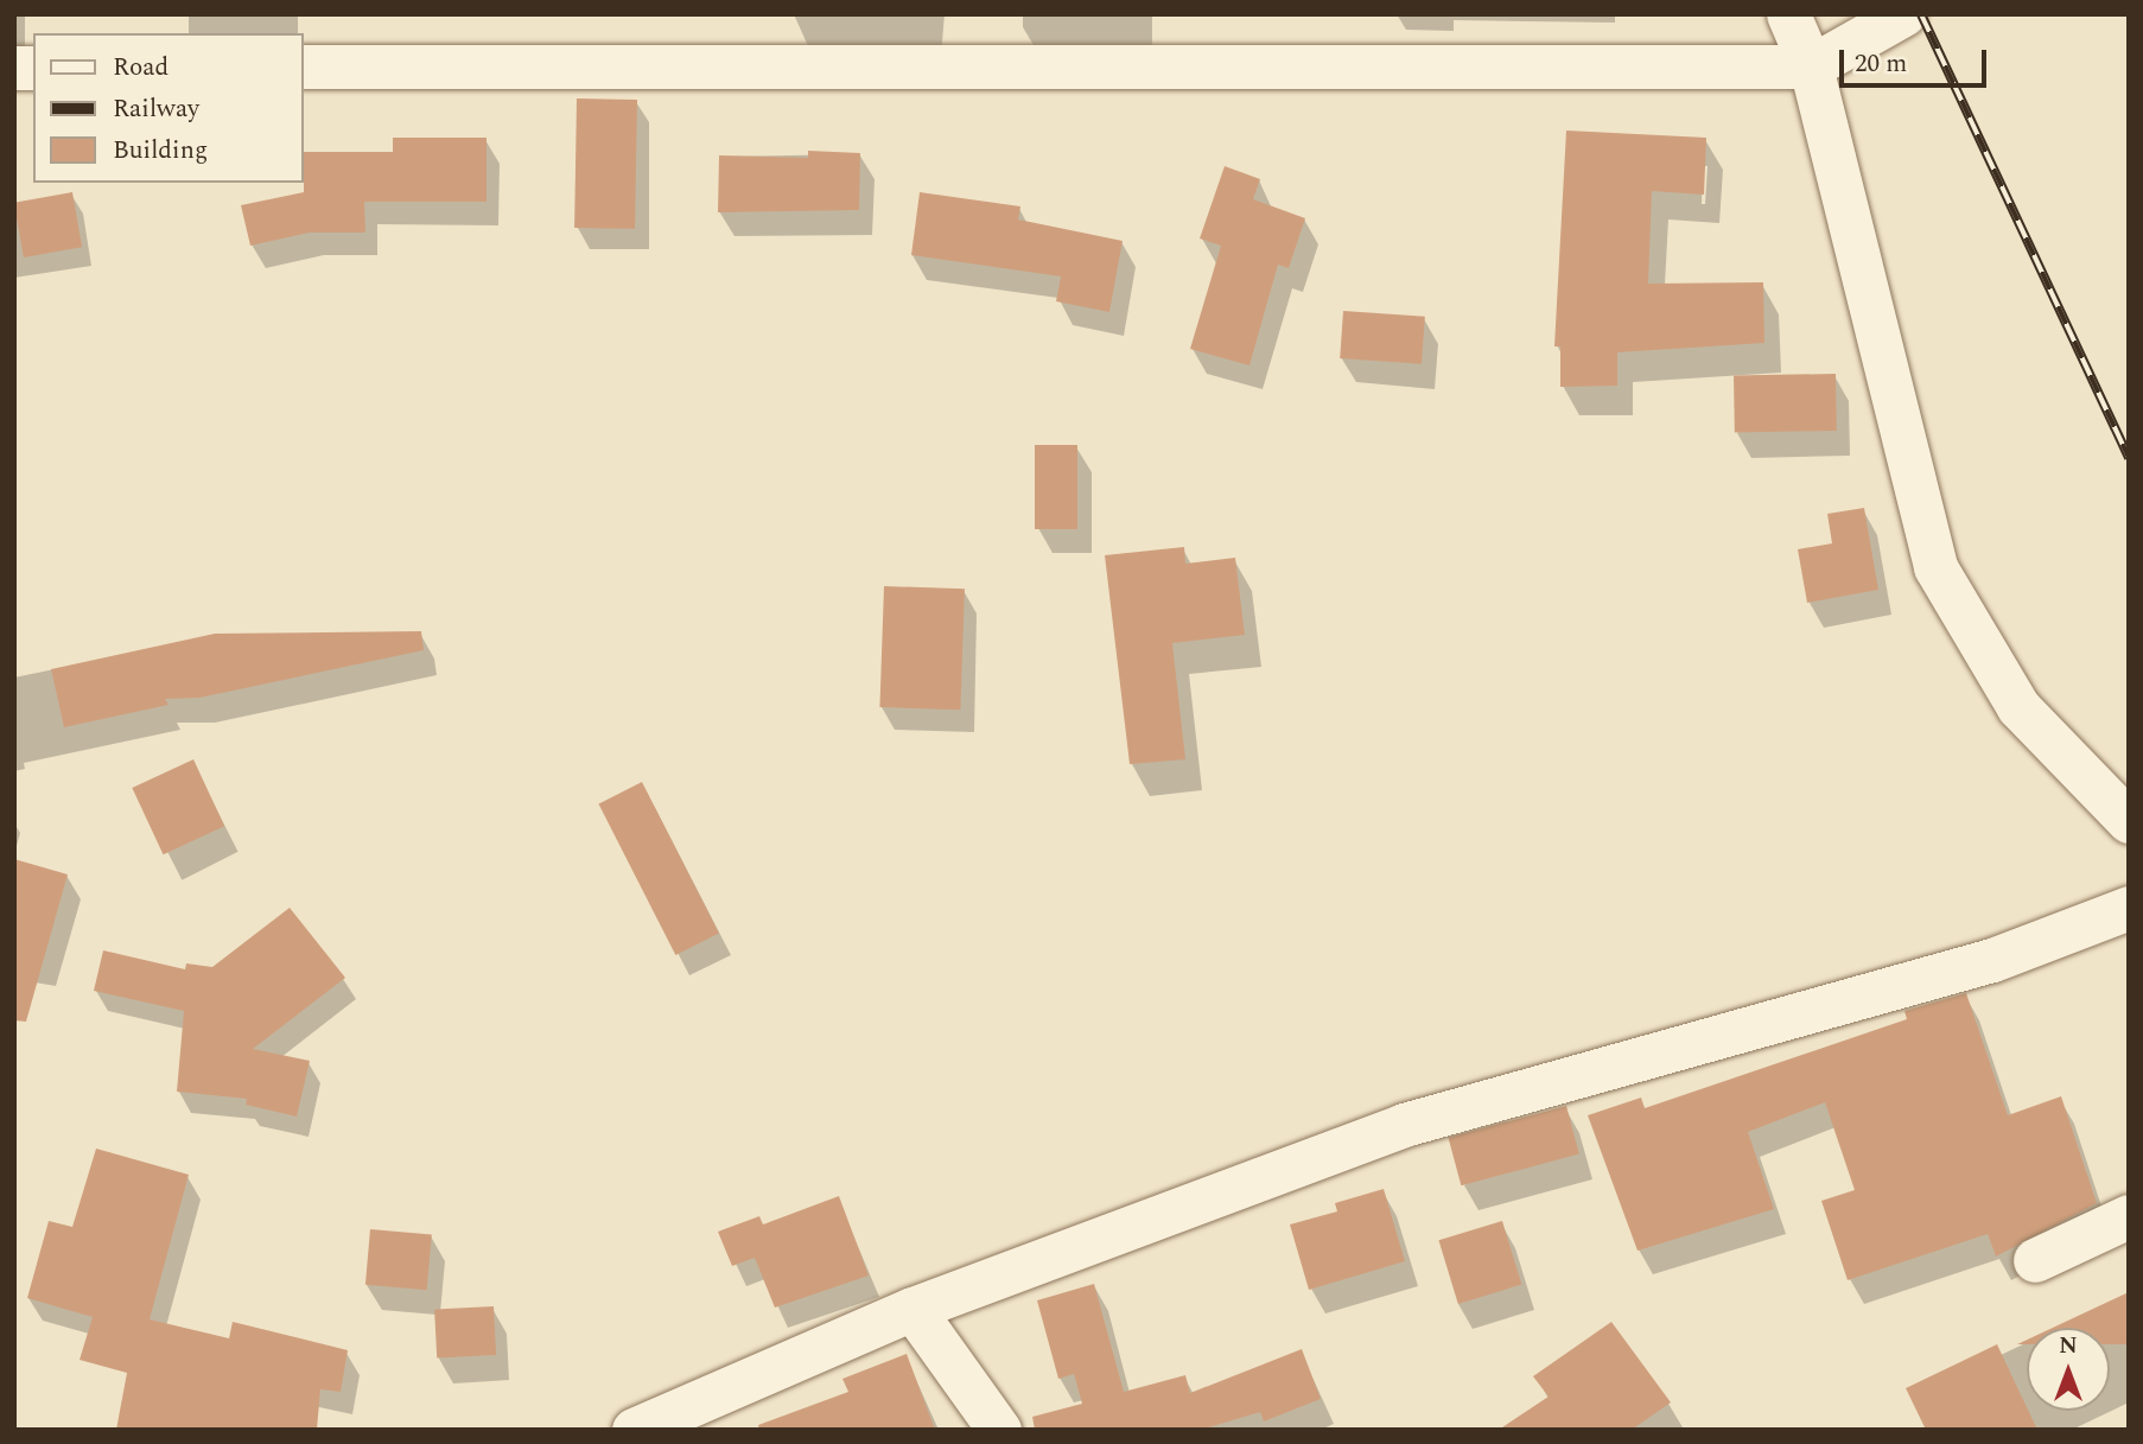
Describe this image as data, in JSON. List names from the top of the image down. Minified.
{"legend":["Road","Railway","Building"],"scale_bar":"20 m","north":"top"}
